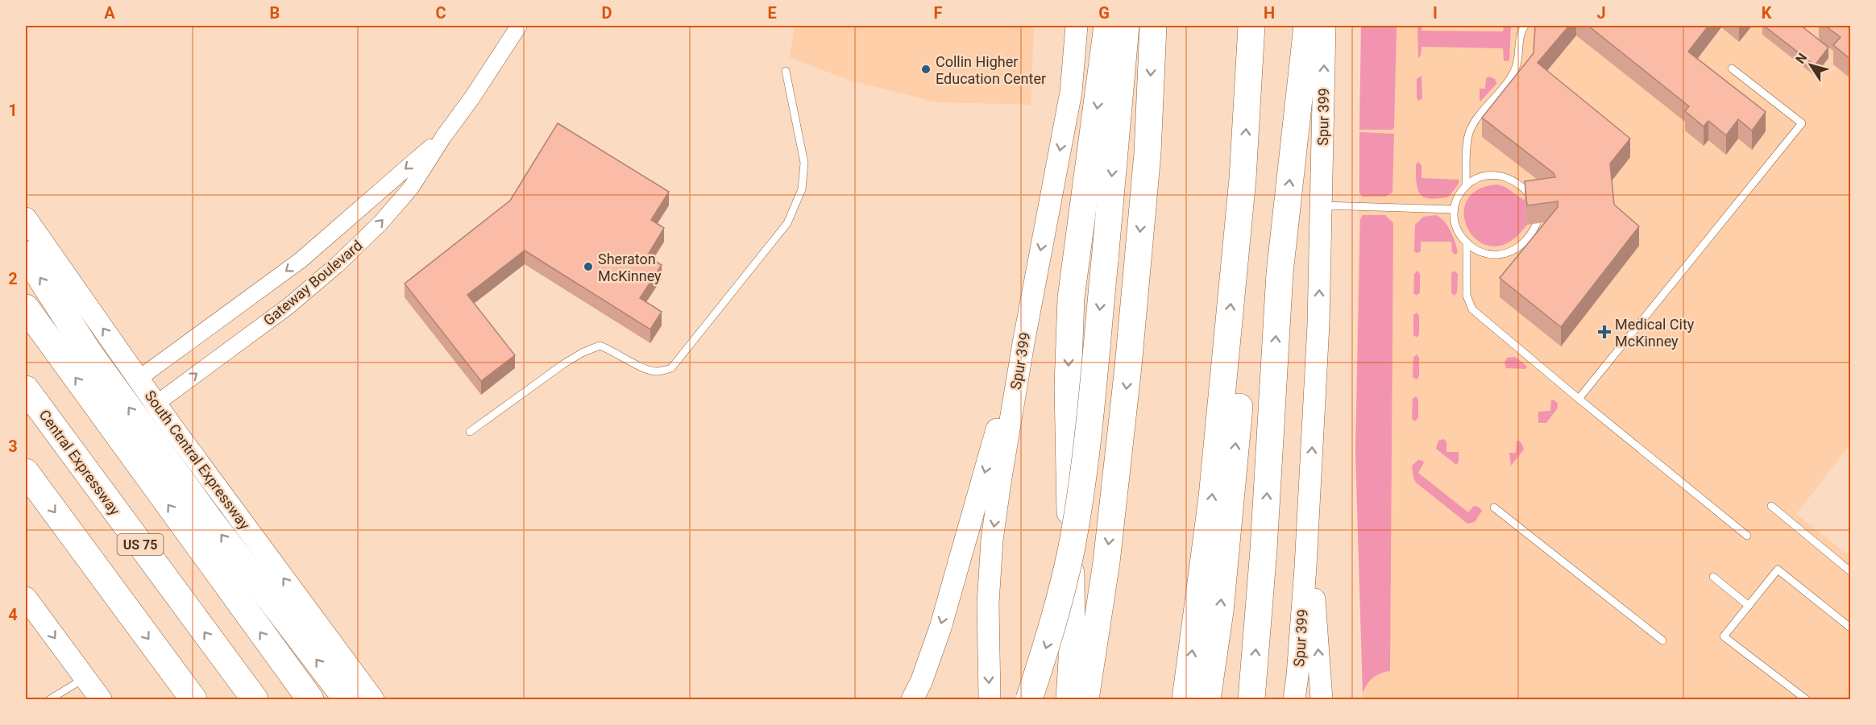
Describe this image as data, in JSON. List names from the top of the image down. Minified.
{"streets":{"highway":["Central Expressway","US 75"],"main road":["Spur 399","South Central Expressway"],"street":["Gateway Boulevard"]},"crossings":[["Gateway Boulevard","South Central Expressway"]],"one_way":["South Central Expressway"],"places":{"other":["Collin Higher Education Center","Sheraton McKinney"],"health":["Medical City McKinney"]},"north":"top left","grid":{"columns":["A","B","C","D","E","F","G","H","I","J","K"],"rows":["1","2","3","4"]}}
